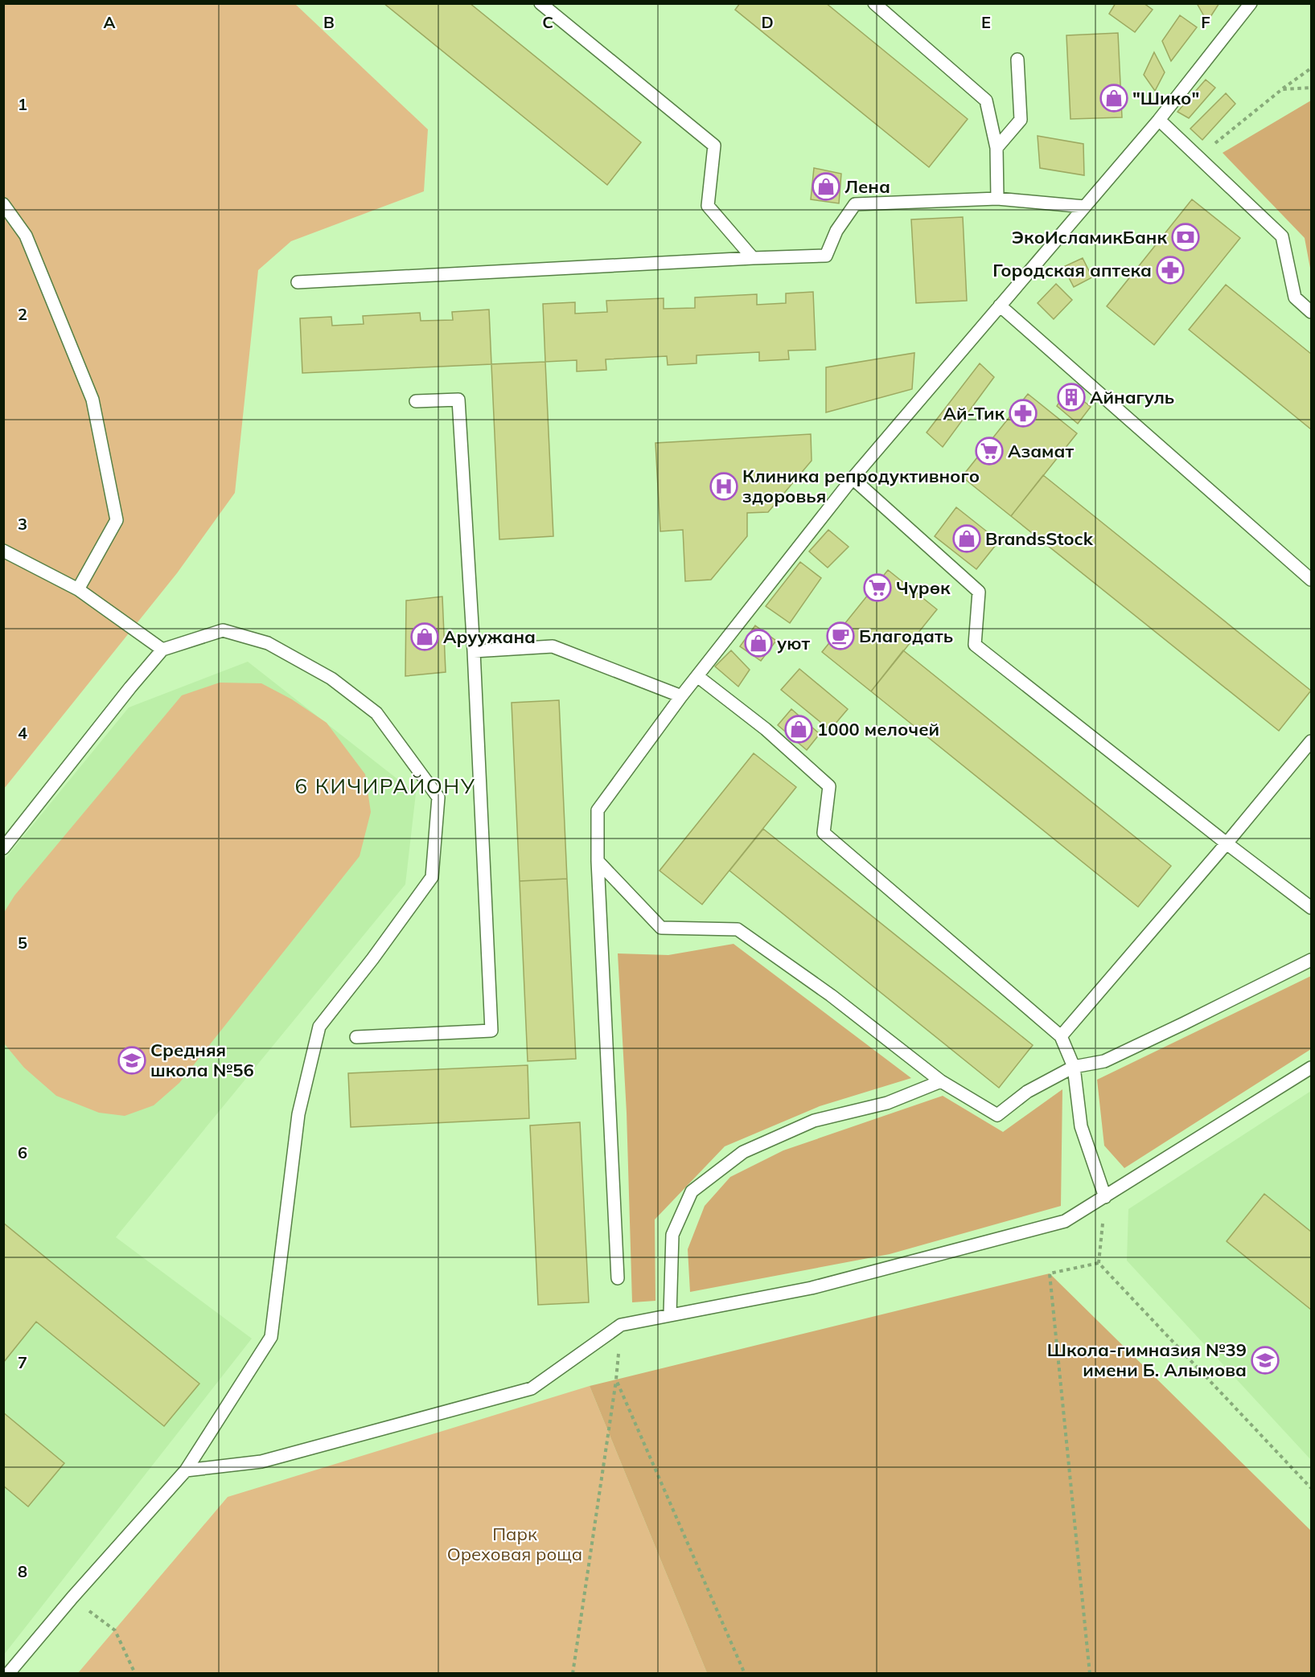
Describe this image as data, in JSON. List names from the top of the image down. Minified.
{"districts":["6 КИЧИРАЙОНУ"],"parks":["Парк Ореховая роща"],"places":{"shop":["\"Шико\"","Лена","BrandsStock","Аруужана","уют","1000 мелочей"],"bank":["ЭкоИсламикБанк"],"pharmacy":["Городская аптека","Ай-Тик"],"building":["Айнагуль"],"supermarket":["Азамат","Чүрөк"],"hospital":["Клиника репродуктивного здоровья"],"cafe":["Благодать"],"school or university":["Средняя школа №56","Школа-гимназия №39 имени Б. Алымова"]},"grid":{"columns":["A","B","C","D","E","F"],"rows":["1","2","3","4","5","6","7","8"]}}
